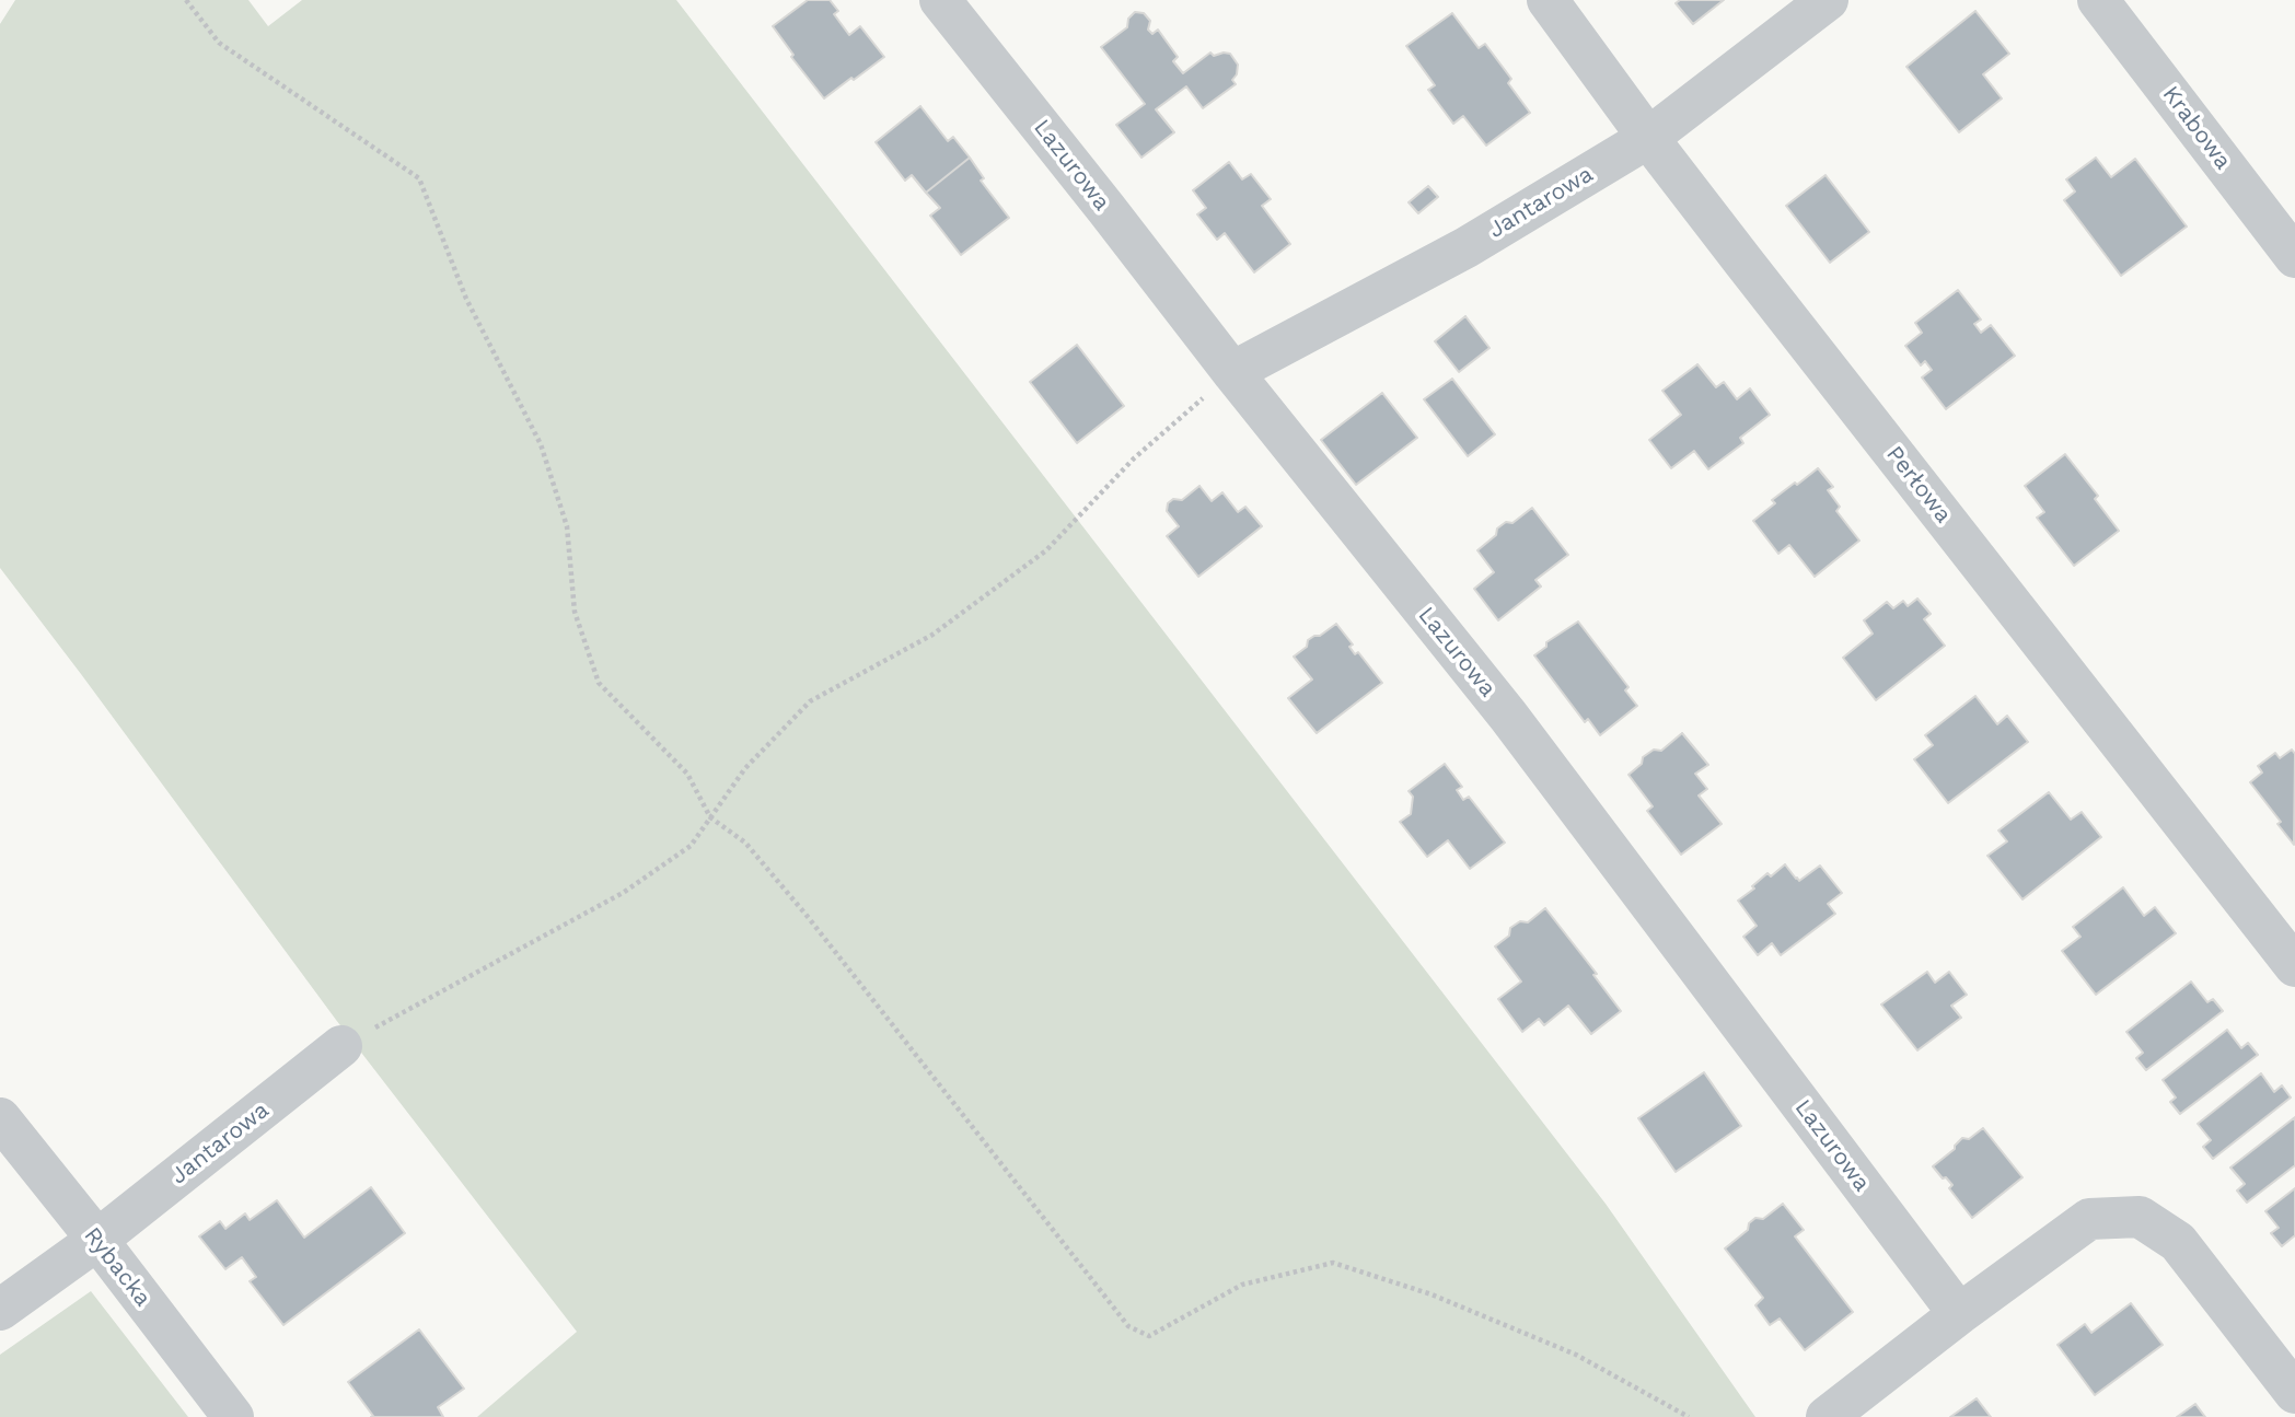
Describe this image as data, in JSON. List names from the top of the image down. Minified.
{"streets":{"street":["Krabowa","Lazurowa","Jantarowa","Perłowa","Rybacka"]},"crossings":[["Lazurowa","Jantarowa"],["Jantarowa","Perłowa"],["Jantarowa","Rybacka"]]}
